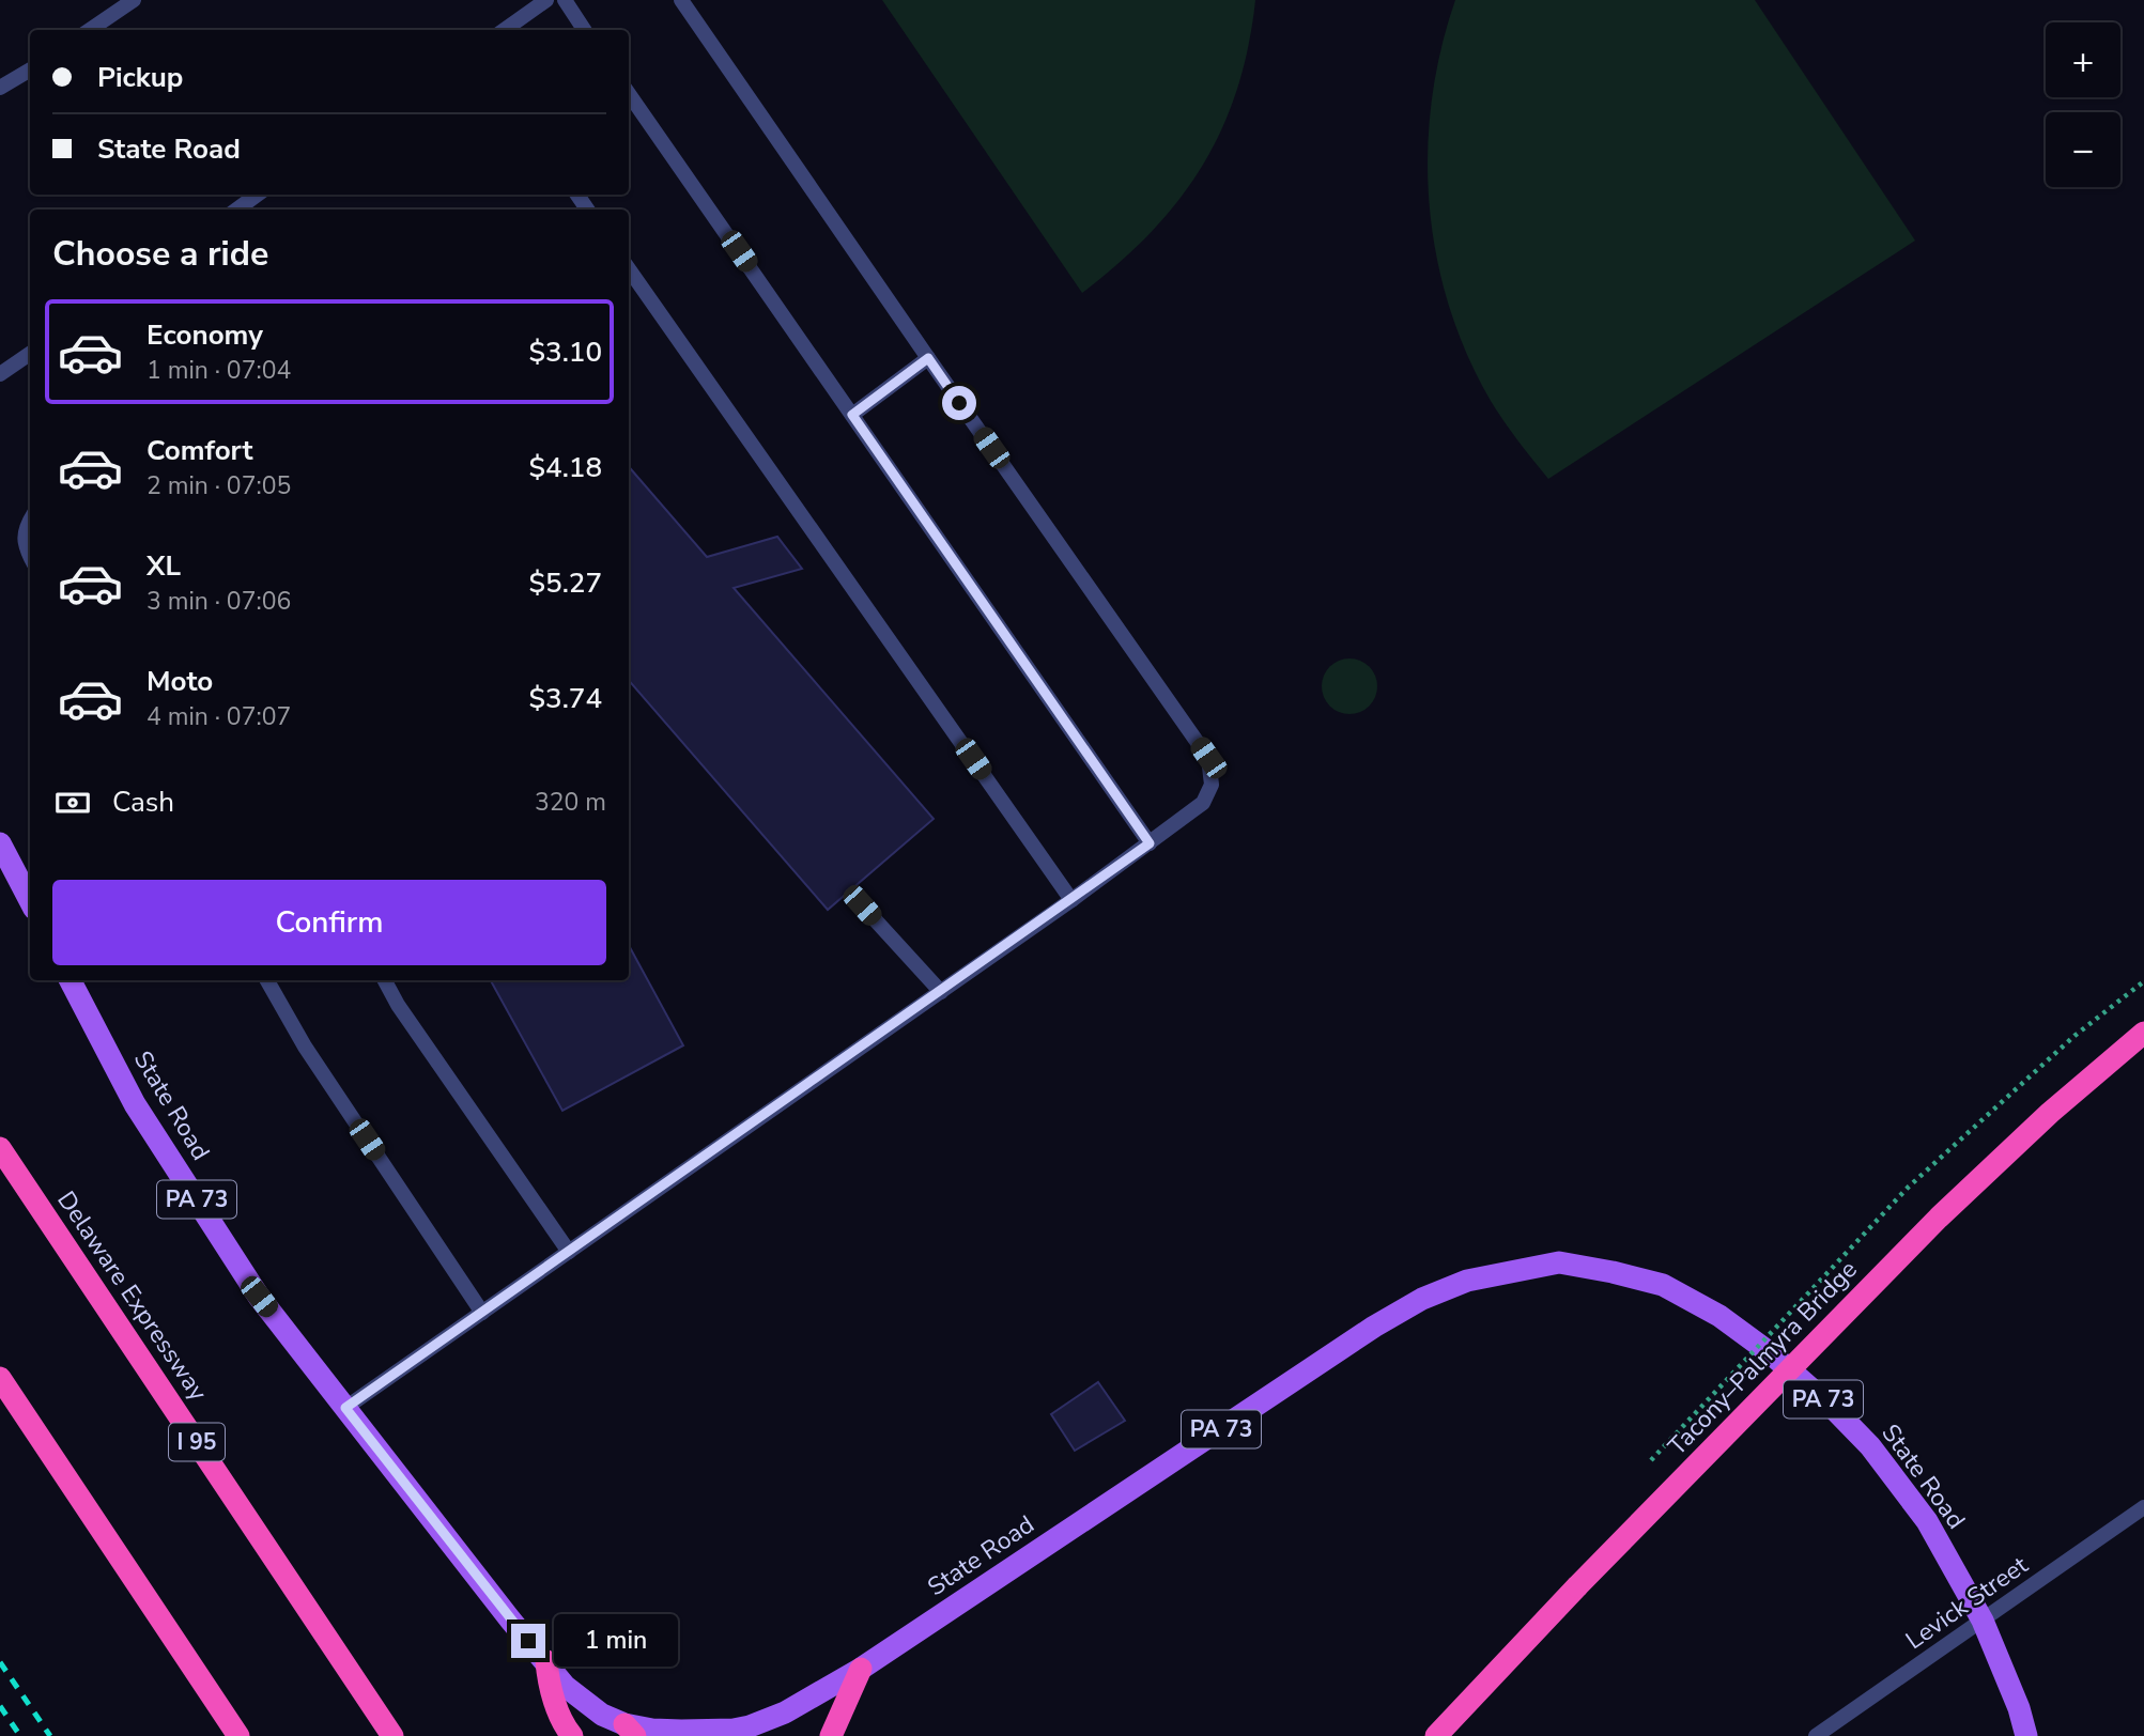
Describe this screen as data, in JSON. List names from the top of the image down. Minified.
{"streets":{"highway":["PA 73","Delaware Expressway","Tacony–Palmyra Bridge","I 95"],"main road":["State Road"],"street":["Levick Street"]},"crossings":[["State Road","Levick Street"]],"page":{"map_buttons":["+","−"],"banner":["Pickup","State Road"],"heading":"Choose a ride","list":[{"name":"Economy","note":"1 min · 07:04","value":"$3.10"},{"name":"Comfort","note":"2 min · 07:05","value":"$4.18"},{"name":"XL","note":"3 min · 07:06","value":"$5.27"},{"name":"Moto","note":"4 min · 07:07","value":"$3.74"}],"pay":["Cash","320 m"],"buttons":"Confirm","bubble":"1 min"}}
